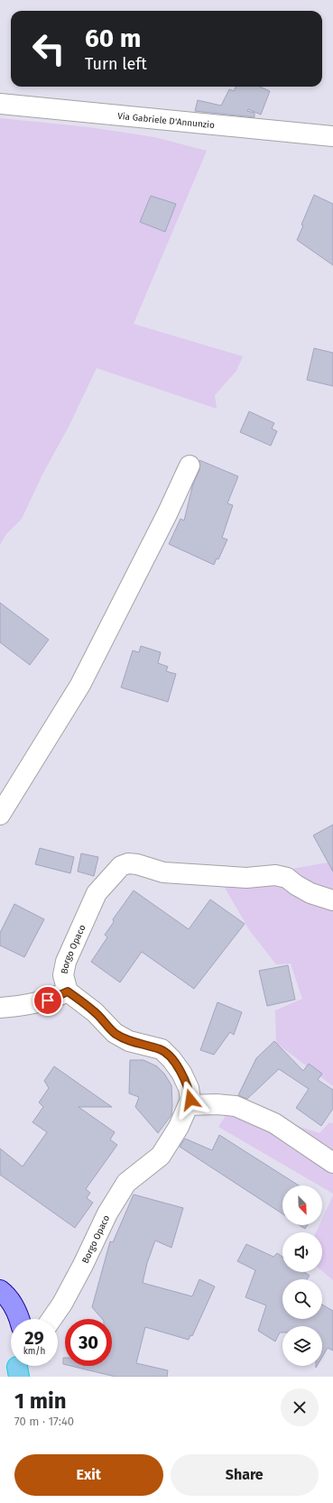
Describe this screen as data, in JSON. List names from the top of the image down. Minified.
{"streets":{"street":["Via Gabriele D'Annunzio","Borgo Opaco"]},"north":"bottom right","page":{"turn":["60 m","Turn left"],"speed":"29 km/h","limit":"30","heading":["1 min","70 m · 17:40"],"buttons":["Exit","Share"]}}
